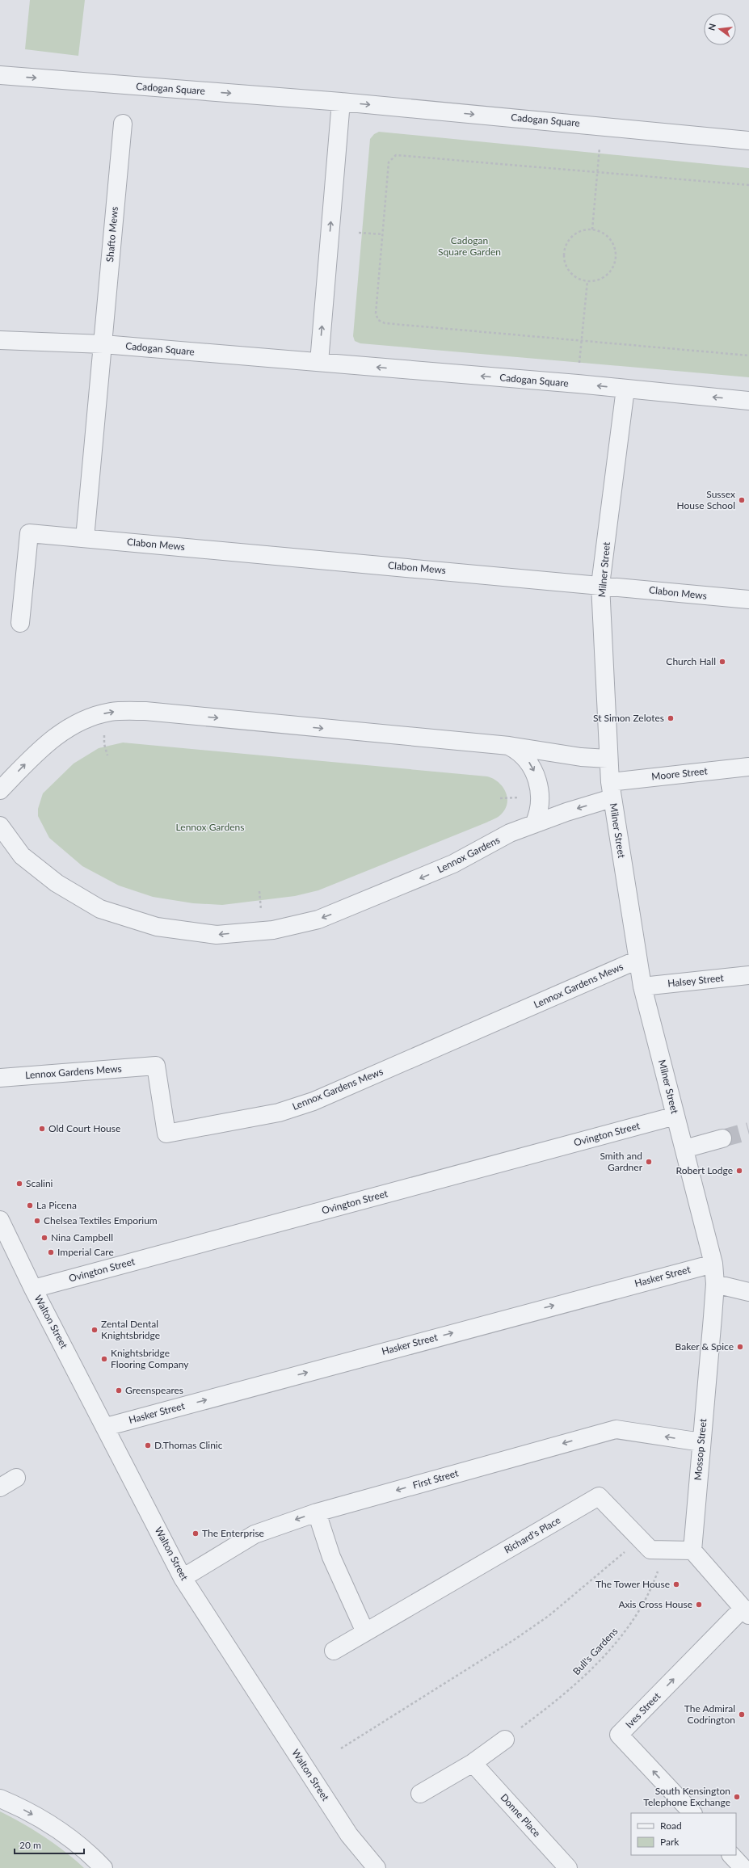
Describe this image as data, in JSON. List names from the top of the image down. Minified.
{"streets":{"street":["Cadogan Square","Shafto Mews","Clabon Mews","Milner Street","Moore Street","Lennox Gardens","Halsey Street","Lennox Gardens Mews","Ovington Street","Hasker Street","Walton Street","Mossop Street","First Street","Richard's Place","Ives Street","Donne Place"],"path":["Bull's Gardens"]},"crossings":[["Cadogan Square","Shafto Mews"],["Cadogan Square","Milner Street"],["Clabon Mews","Milner Street"],["Milner Street","Moore Street"],["Milner Street","Lennox Gardens"],["Milner Street","Halsey Street"],["Milner Street","Lennox Gardens Mews"],["Milner Street","Ovington Street"],["Milner Street","Hasker Street"],["Milner Street","Mossop Street"],["Moore Street","Lennox Gardens"],["Ovington Street","Walton Street"],["Hasker Street","Walton Street"],["Hasker Street","Mossop Street"],["Walton Street","First Street"],["Mossop Street","First Street"],["Richard's Place","Bull's Gardens"]],"one_way":["Hasker Street","First Street"],"parks":["Cadogan Square Garden","Lennox Gardens"],"places":["Sussex House School","Church Hall","St Simon Zelotes","Old Court House","Smith and Gardner","Robert Lodge","Scalini","La Picena","Chelsea Textiles Emporium","Nina Campbell","Imperial Care","Zental Dental Knightsbridge","Baker & Spice","Knightsbridge Flooring Company","Greenspeares","D.Thomas Clinic","The Enterprise","The Tower House","Axis Cross House","The Admiral Codrington","South Kensington Telephone Exchange"],"legend":["Road","Park"],"scale_bar":"20 m","north":"left"}
